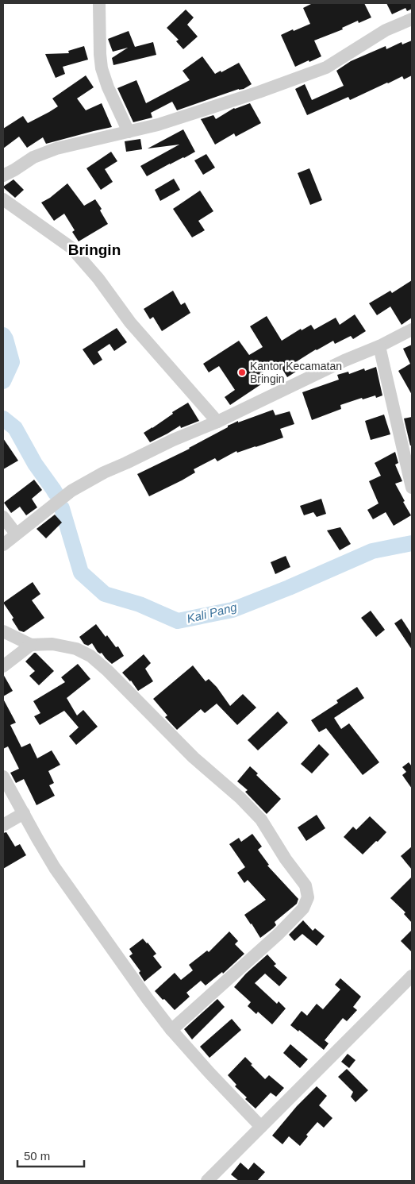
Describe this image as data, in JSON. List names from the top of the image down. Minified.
{"districts":["Bringin"],"water":["Kali Pang"],"places":["Kantor Kecamatan Bringin"],"scale_bar":"50 m"}
